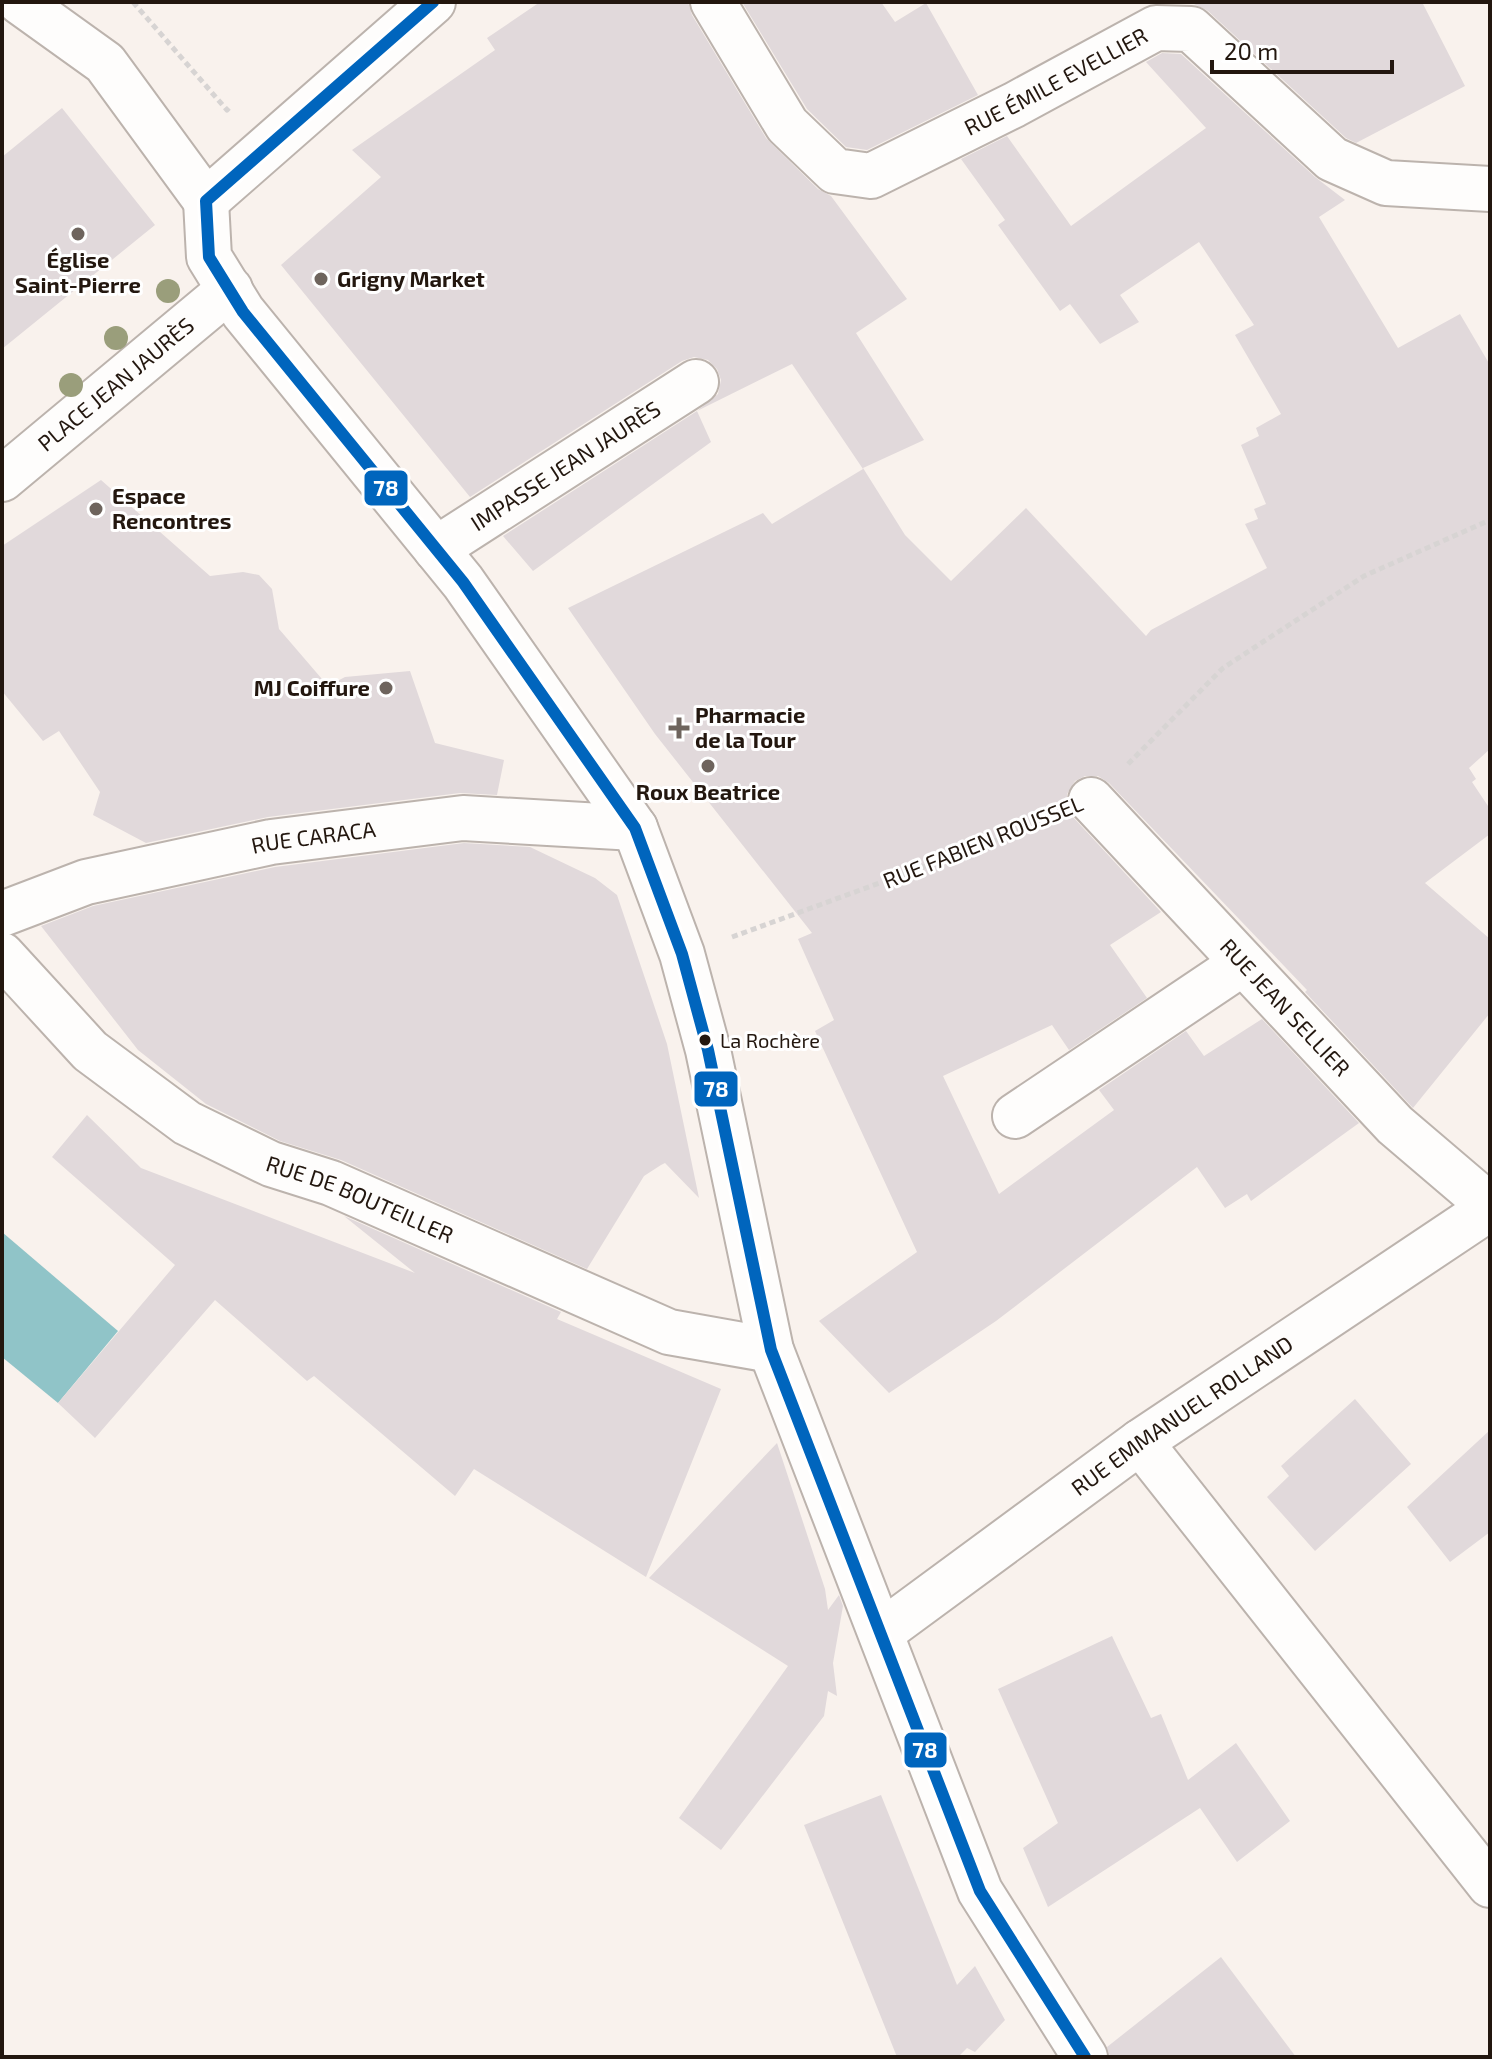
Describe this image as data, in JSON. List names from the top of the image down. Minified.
{"streets":{"street":["RUE ÉMILE EVELLIER","PLACE JEAN JAURÈS","IMPASSE JEAN JAURÈS","RUE CARACA","RUE JEAN SELLIER","RUE DE BOUTEILLER","RUE EMMANUEL ROLLAND"],"path":["RUE FABIEN ROUSSEL"]},"crossings":[["RUE FABIEN ROUSSEL","RUE JEAN SELLIER"],["RUE JEAN SELLIER","RUE EMMANUEL ROLLAND"]],"places":{"other":["Église Saint-Pierre","Grigny Market","Espace Rencontres","MJ Coiffure","Roux Beatrice","La Rochère"],"health":["Pharmacie de la Tour"]},"lines":["transit line 78"],"scale_bar":"20 m"}
